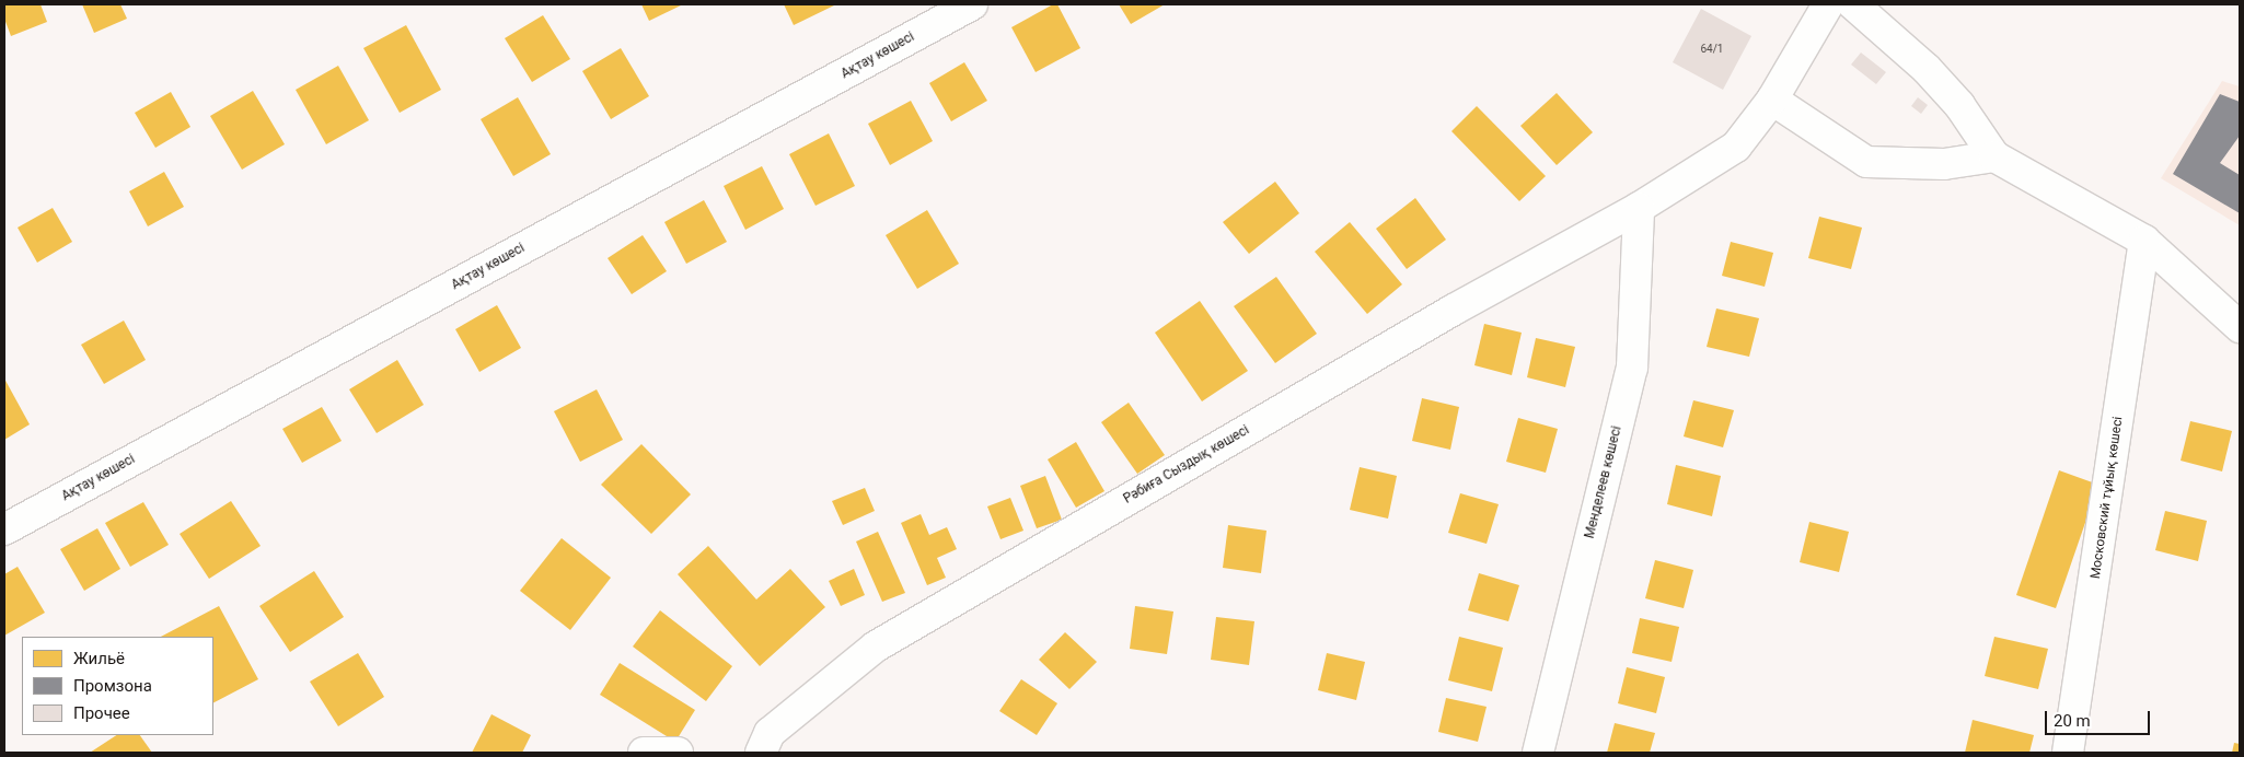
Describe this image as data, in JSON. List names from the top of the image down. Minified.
{"streets":{"street":["Ақтау көшесі","Рәбиға Сыздық көшесі","Менделеев көшесі","Московский тұйық көшесі"]},"crossings":[["Рәбиға Сыздық көшесі","Менделеев көшесі"]],"house_numbers":["64/1"],"legend":["Жильё","Промзона","Прочее"],"scale_bar":"20 m"}
